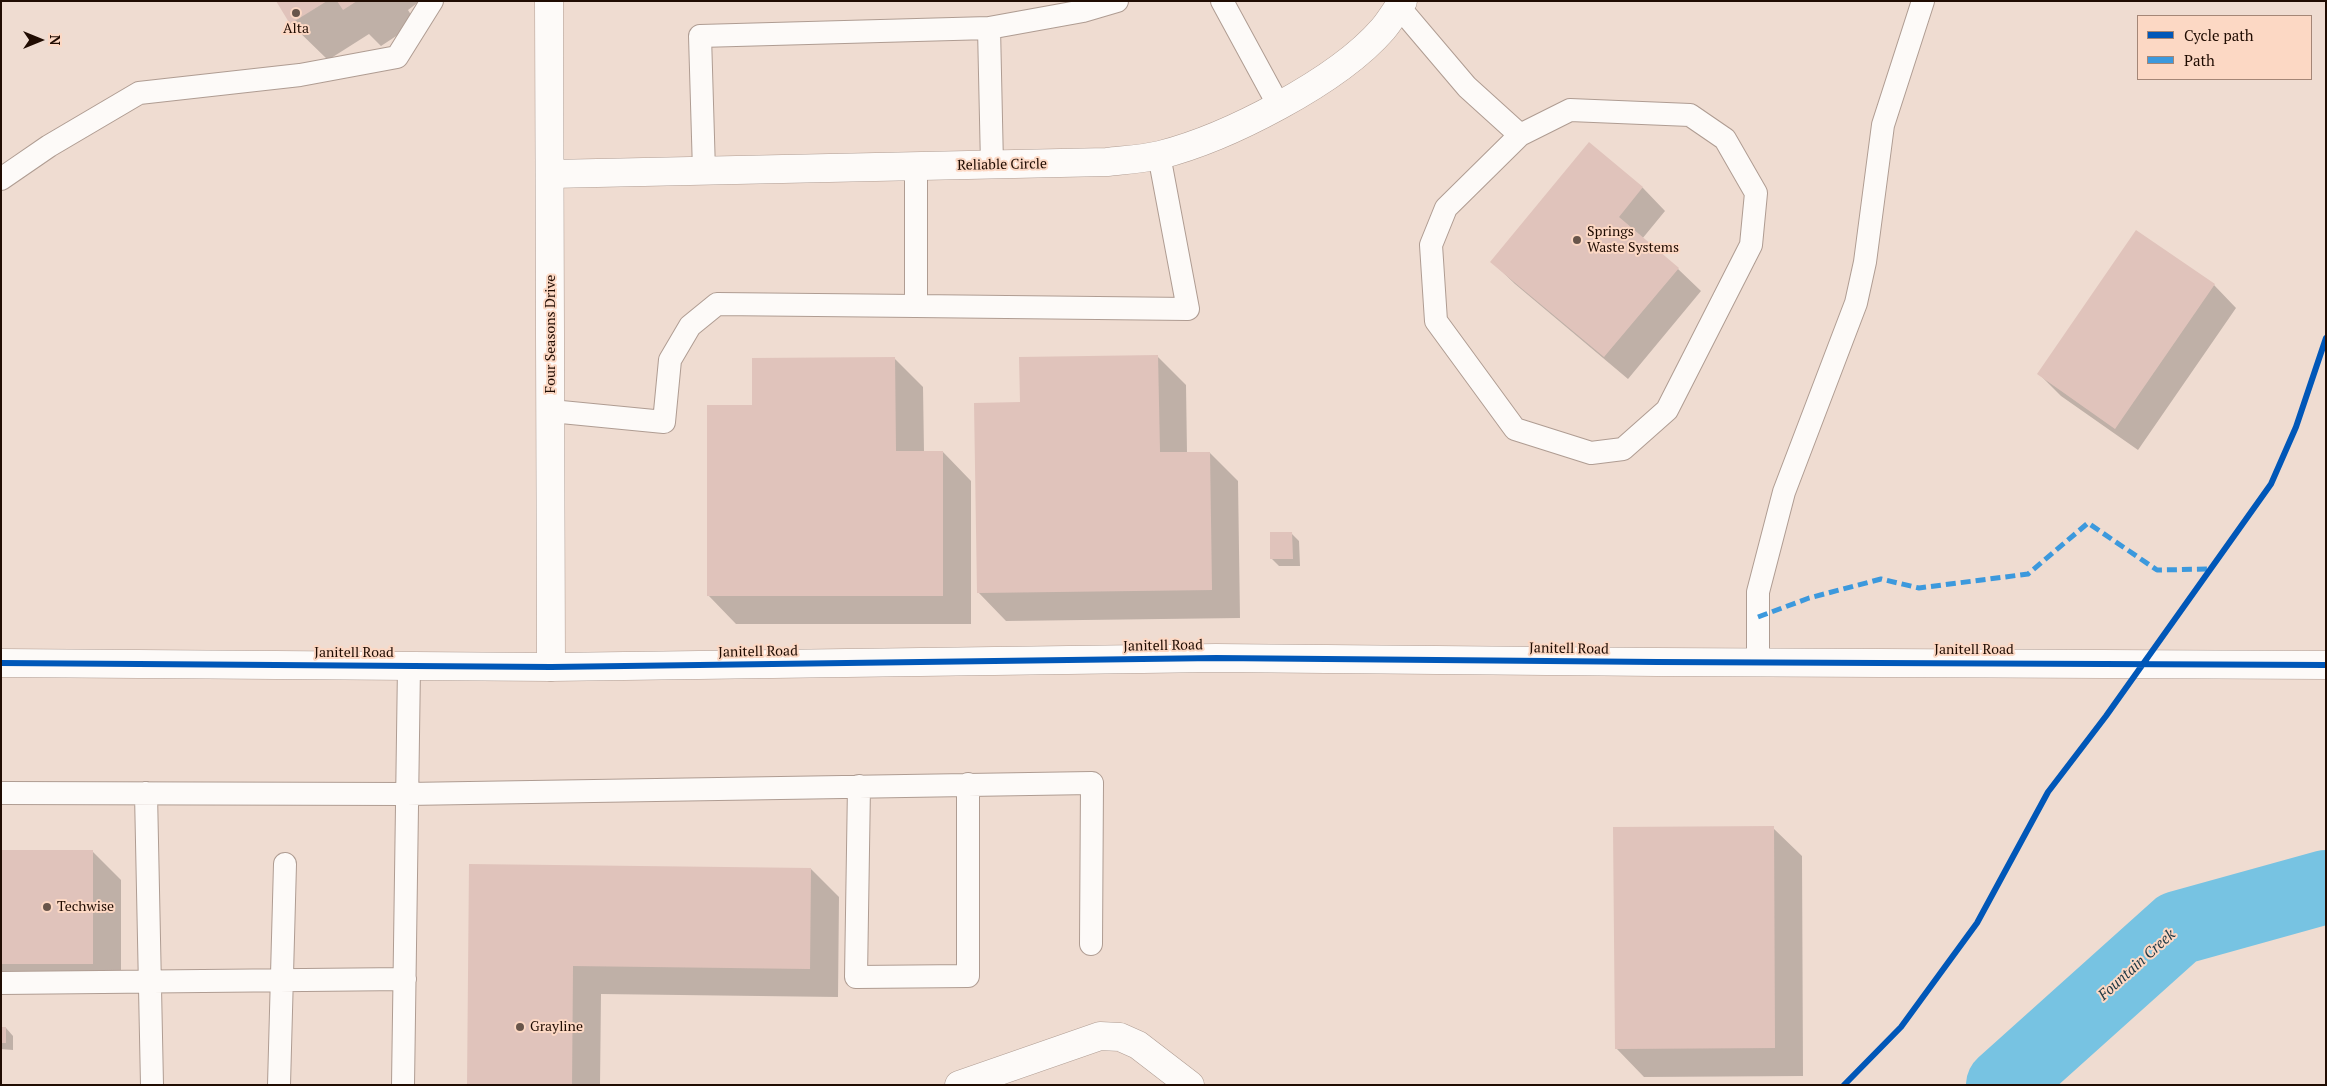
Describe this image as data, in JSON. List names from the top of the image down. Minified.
{"streets":{"street":["Reliable Circle","Four Seasons Drive","Janitell Road"]},"crossings":[["Reliable Circle","Four Seasons Drive"],["Four Seasons Drive","Janitell Road"]],"water":["Fountain Creek"],"places":["Alta","Springs Waste Systems","Techwise","Grayline"],"legend":["Cycle path","Path"],"north":"right"}
